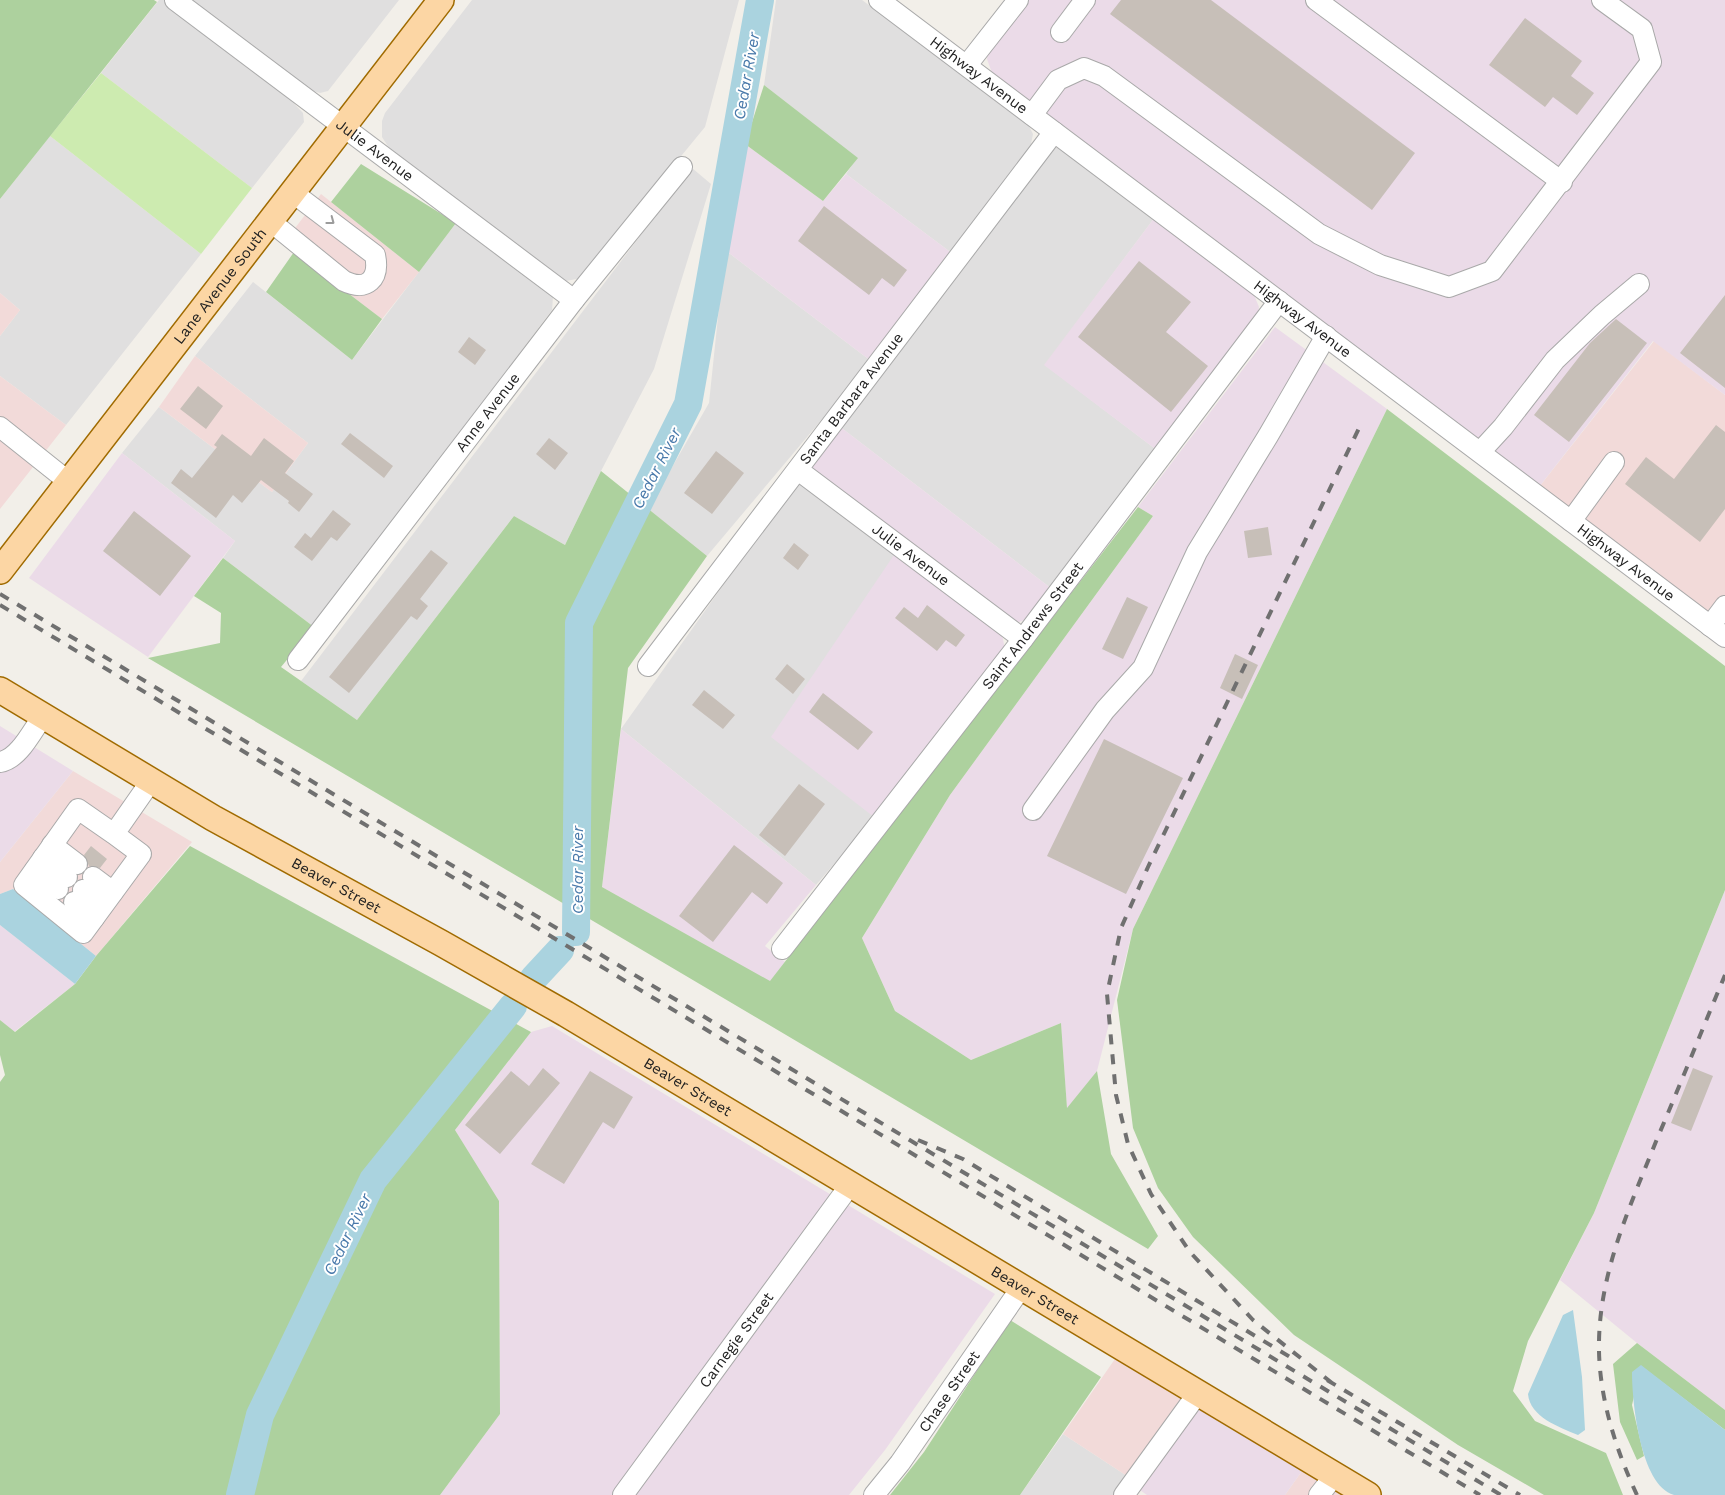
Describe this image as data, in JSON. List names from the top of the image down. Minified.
{"streets":{"main road":["Lane Avenue South","Beaver Street"],"street":["Highway Avenue","Julie Avenue","Santa Barbara Avenue","Anne Avenue","Saint Andrews Street","Carnegie Street","Chase Street"]},"crossings":[["Highway Avenue","Santa Barbara Avenue"],["Highway Avenue","Saint Andrews Street"],["Julie Avenue","Lane Avenue South"],["Julie Avenue","Santa Barbara Avenue"],["Julie Avenue","Anne Avenue"],["Julie Avenue","Saint Andrews Street"],["Beaver Street","Carnegie Street"],["Beaver Street","Chase Street"]],"water":["Cedar River"]}
